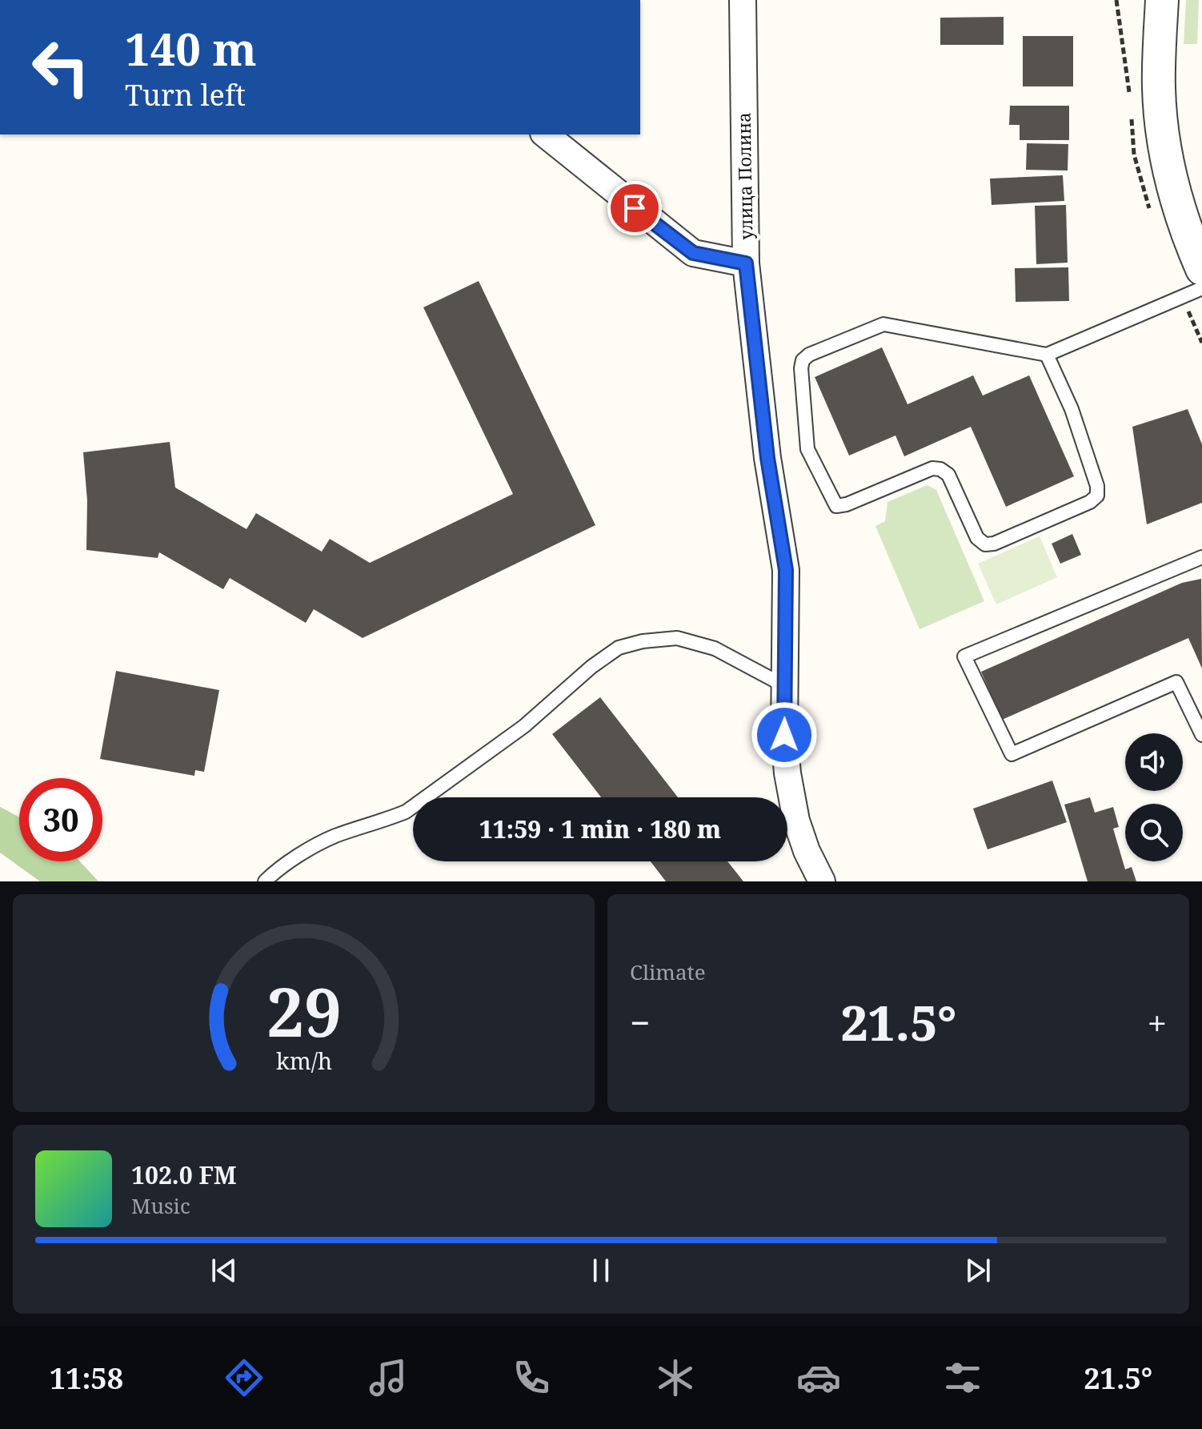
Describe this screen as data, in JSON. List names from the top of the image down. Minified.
{"streets":{"street":["улица Полина"]},"page":{"turn":["140 m","Turn left"],"limit":"30","trip":"11:59 · 1 min · 180 m","tile":"Climate","heat":["−","21.5°","+"],"song":["102.0 FM","Music"],"tabs":["11:58","21.5°"],"gauge":["29","km/h"]}}
